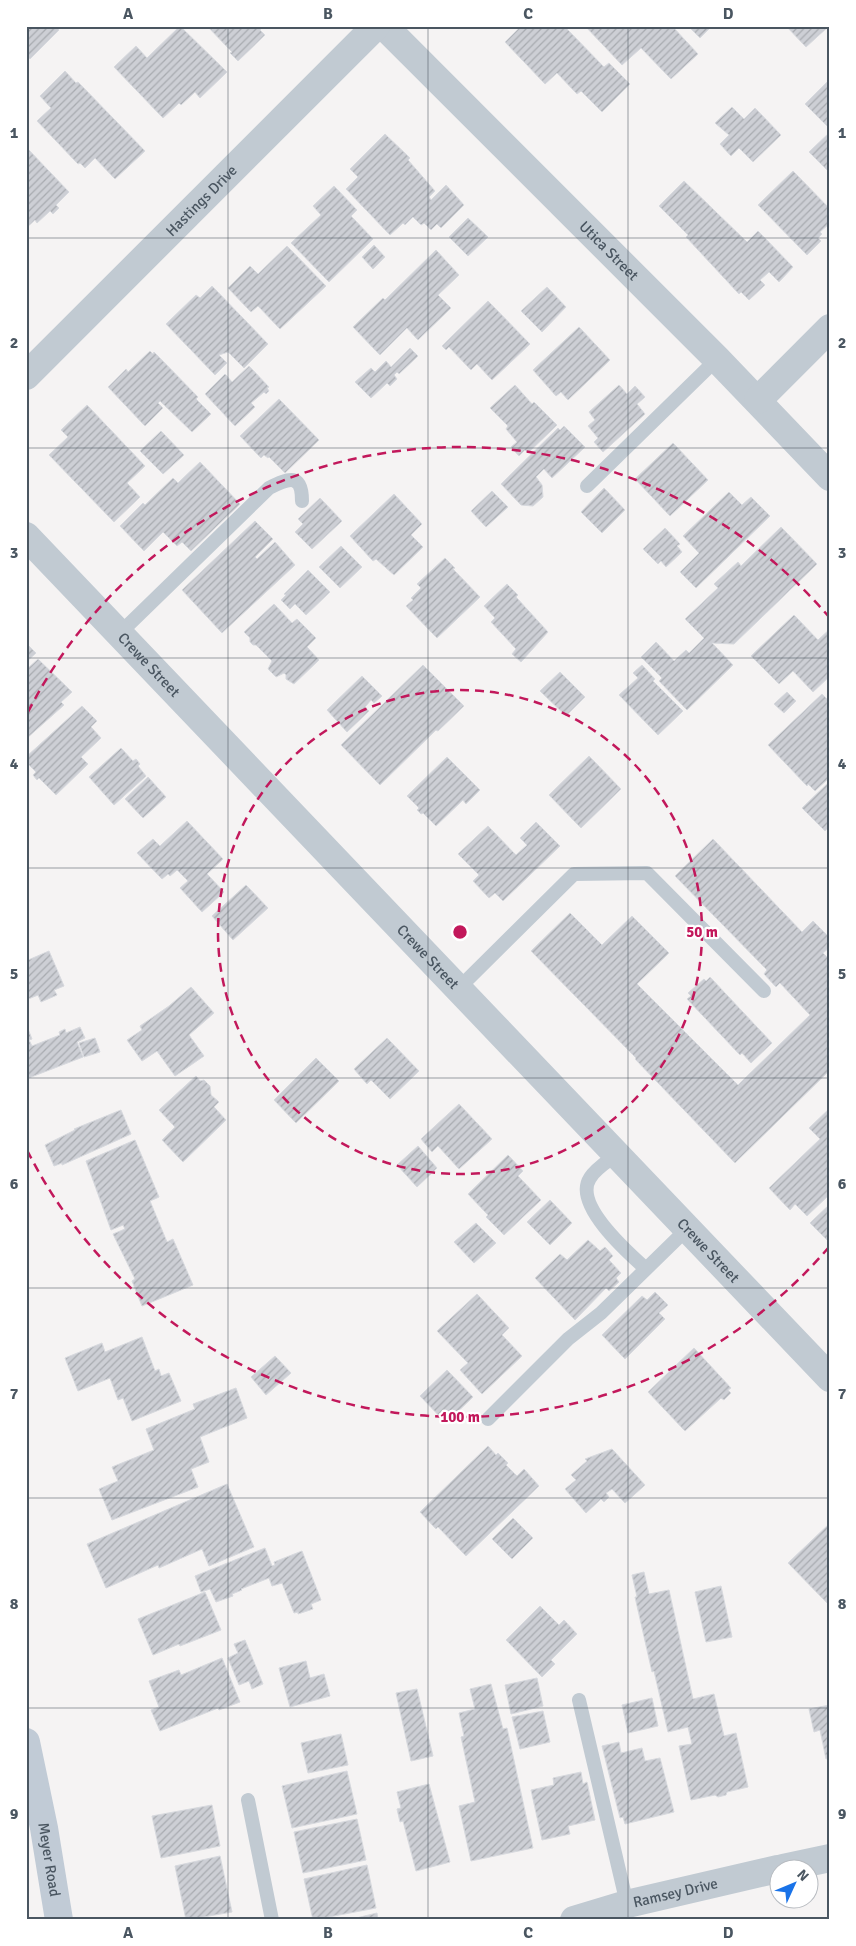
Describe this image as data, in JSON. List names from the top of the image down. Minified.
{"streets":{"main road":["Meyer Road"],"street":["Hastings Drive","Utica Street","Crewe Street","Ramsey Drive"]},"north":"top right","grid":{"columns":["A","B","C","D"],"rows":["1","2","3","4","5","6","7","8","9"]},"rings":["50 m","100 m"]}
